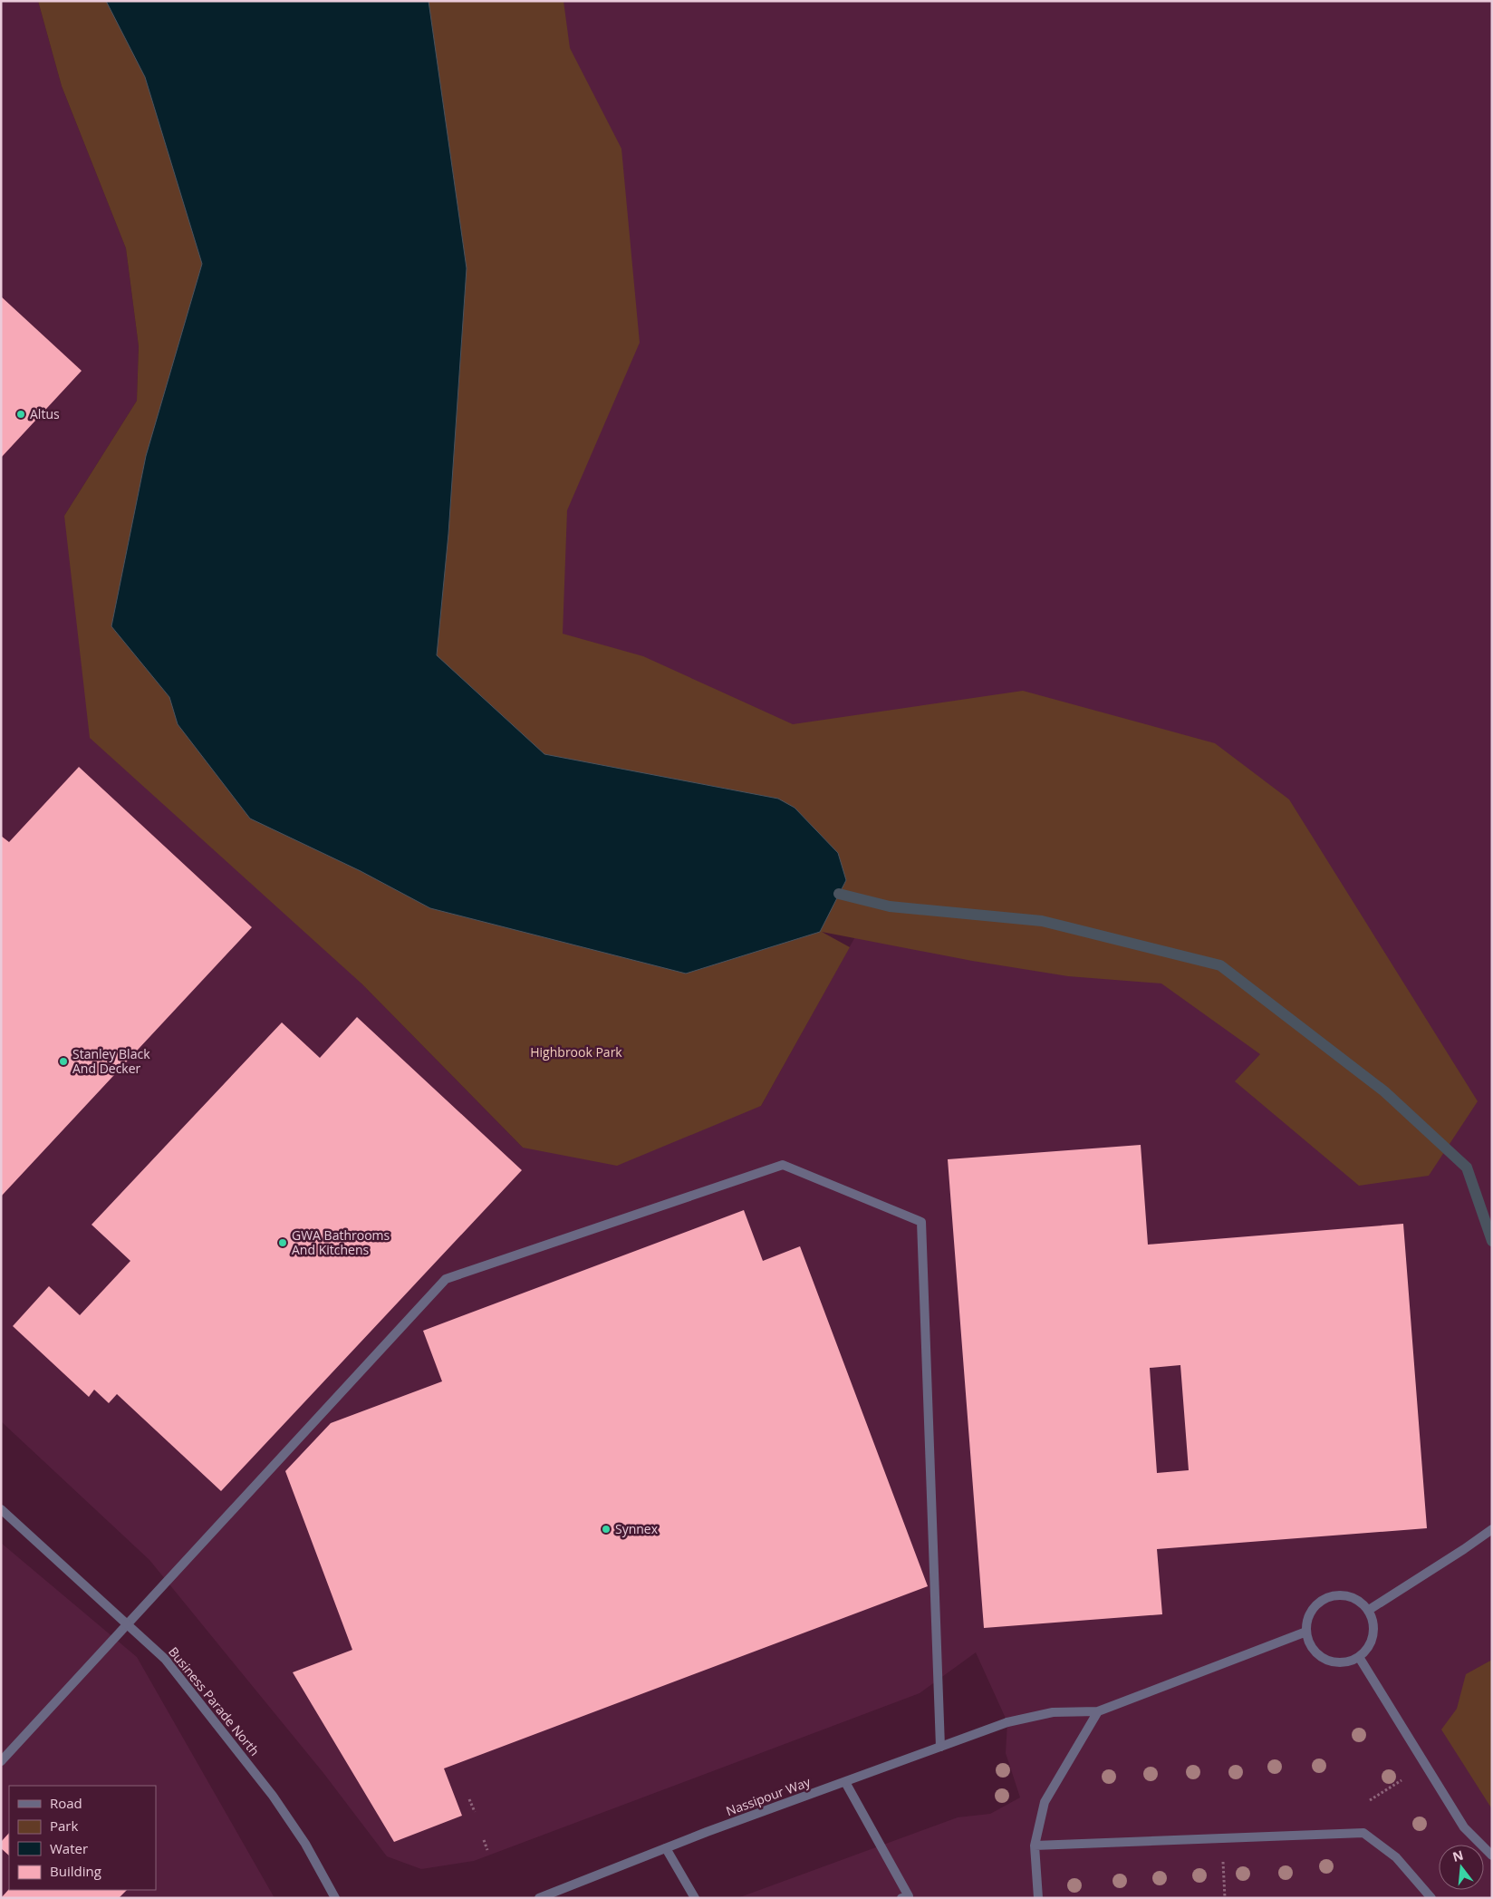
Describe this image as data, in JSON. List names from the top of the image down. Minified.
{"streets":{"street":["Business Parade North","Nassipour Way"]},"parks":["Highbrook Park"],"places":["Altus","Stanley Black And Decker","GWA Bathrooms And Kitchens","Synnex"],"legend":["Road","Park","Water","Building"],"north":"top"}
